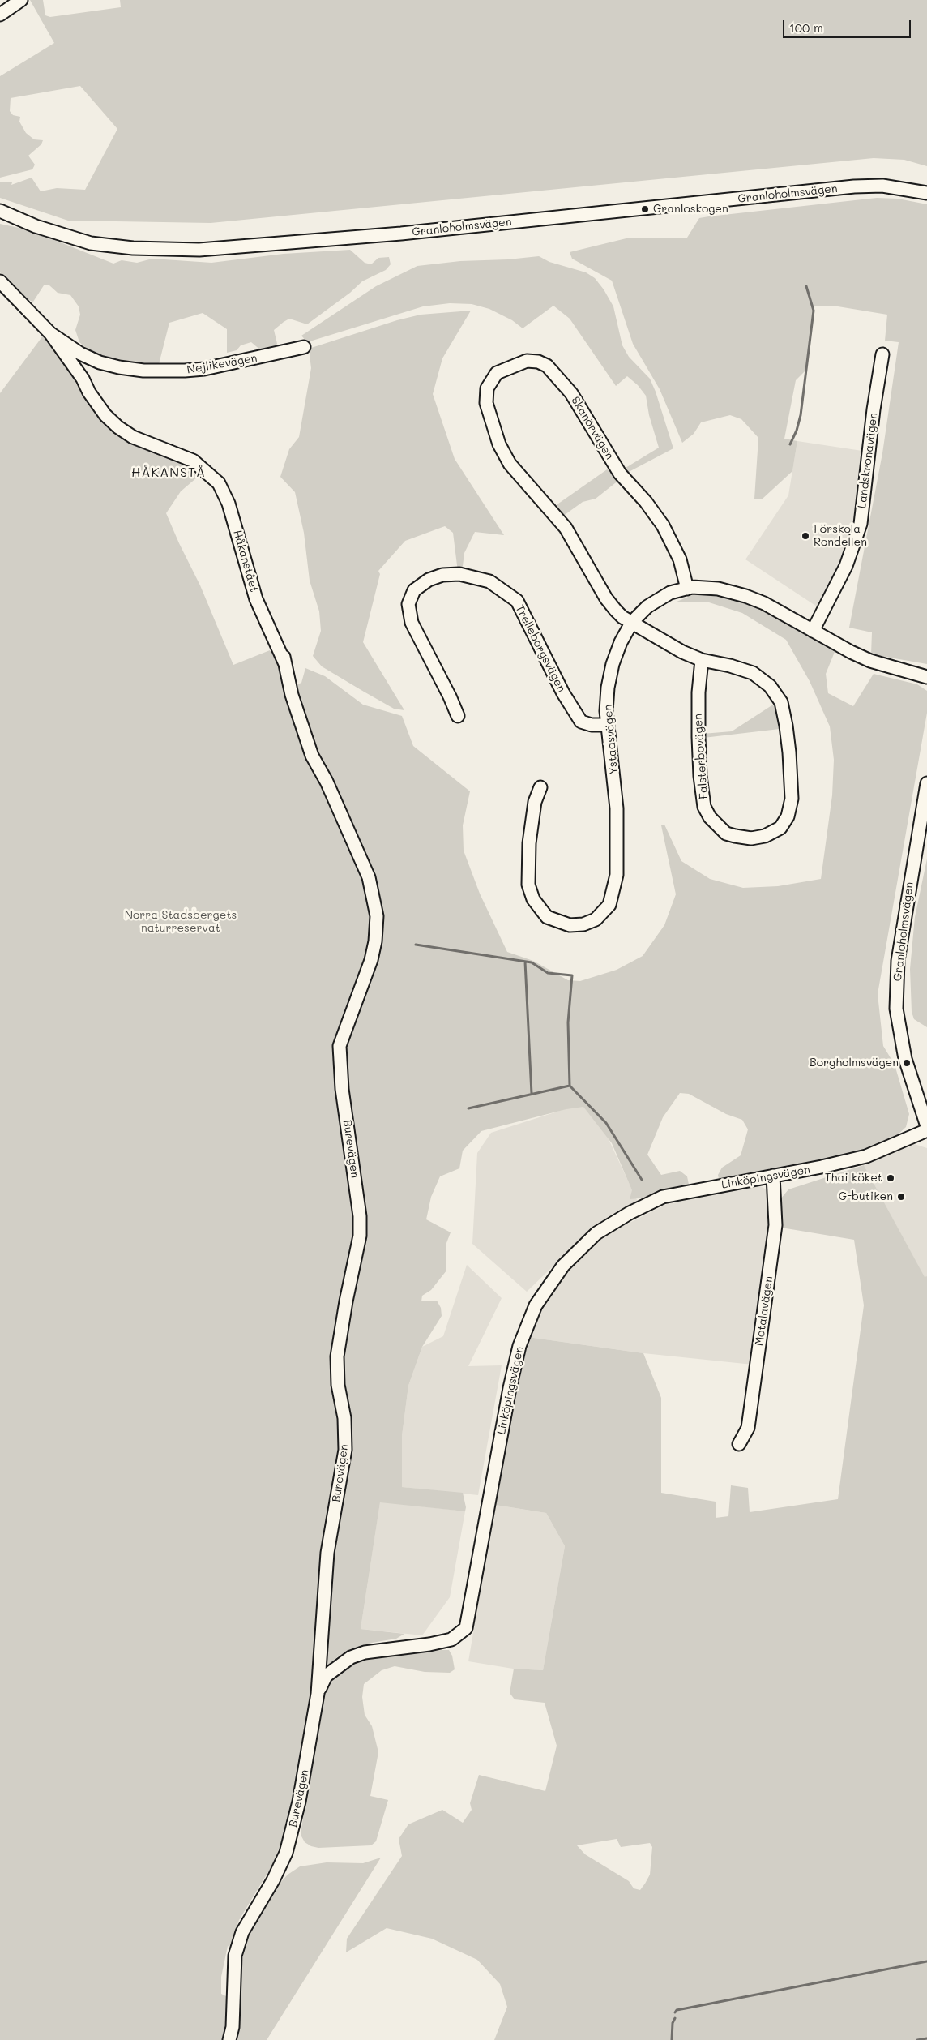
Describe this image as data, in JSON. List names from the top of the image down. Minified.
{"streets":{"street":["Granloholmsvägen","Nejlikevägen","Skanörvägen","Landskronavägen","Håkanstået","Trelleborgsvägen","Ystadsvägen","Falsterbovägen","Burevägen","Linköpingsvägen","Motalavägen"]},"crossings":[["Nejlikevägen","Håkanstået"],["Skanörvägen","Ystadsvägen"],["Skanörvägen","Falsterbovägen"],["Landskronavägen","Ystadsvägen"],["Håkanstået","Burevägen"],["Trelleborgsvägen","Ystadsvägen"],["Ystadsvägen","Falsterbovägen"],["Burevägen","Linköpingsvägen"],["Linköpingsvägen","Motalavägen"]],"districts":["HÅKANSTÅ"],"parks":["Norra Stadsbergets naturreservat"],"places":["Granloskogen","Förskola Rondellen","Borgholmsvägen","Thai köket","G-butiken"],"scale_bar":"100 m"}
